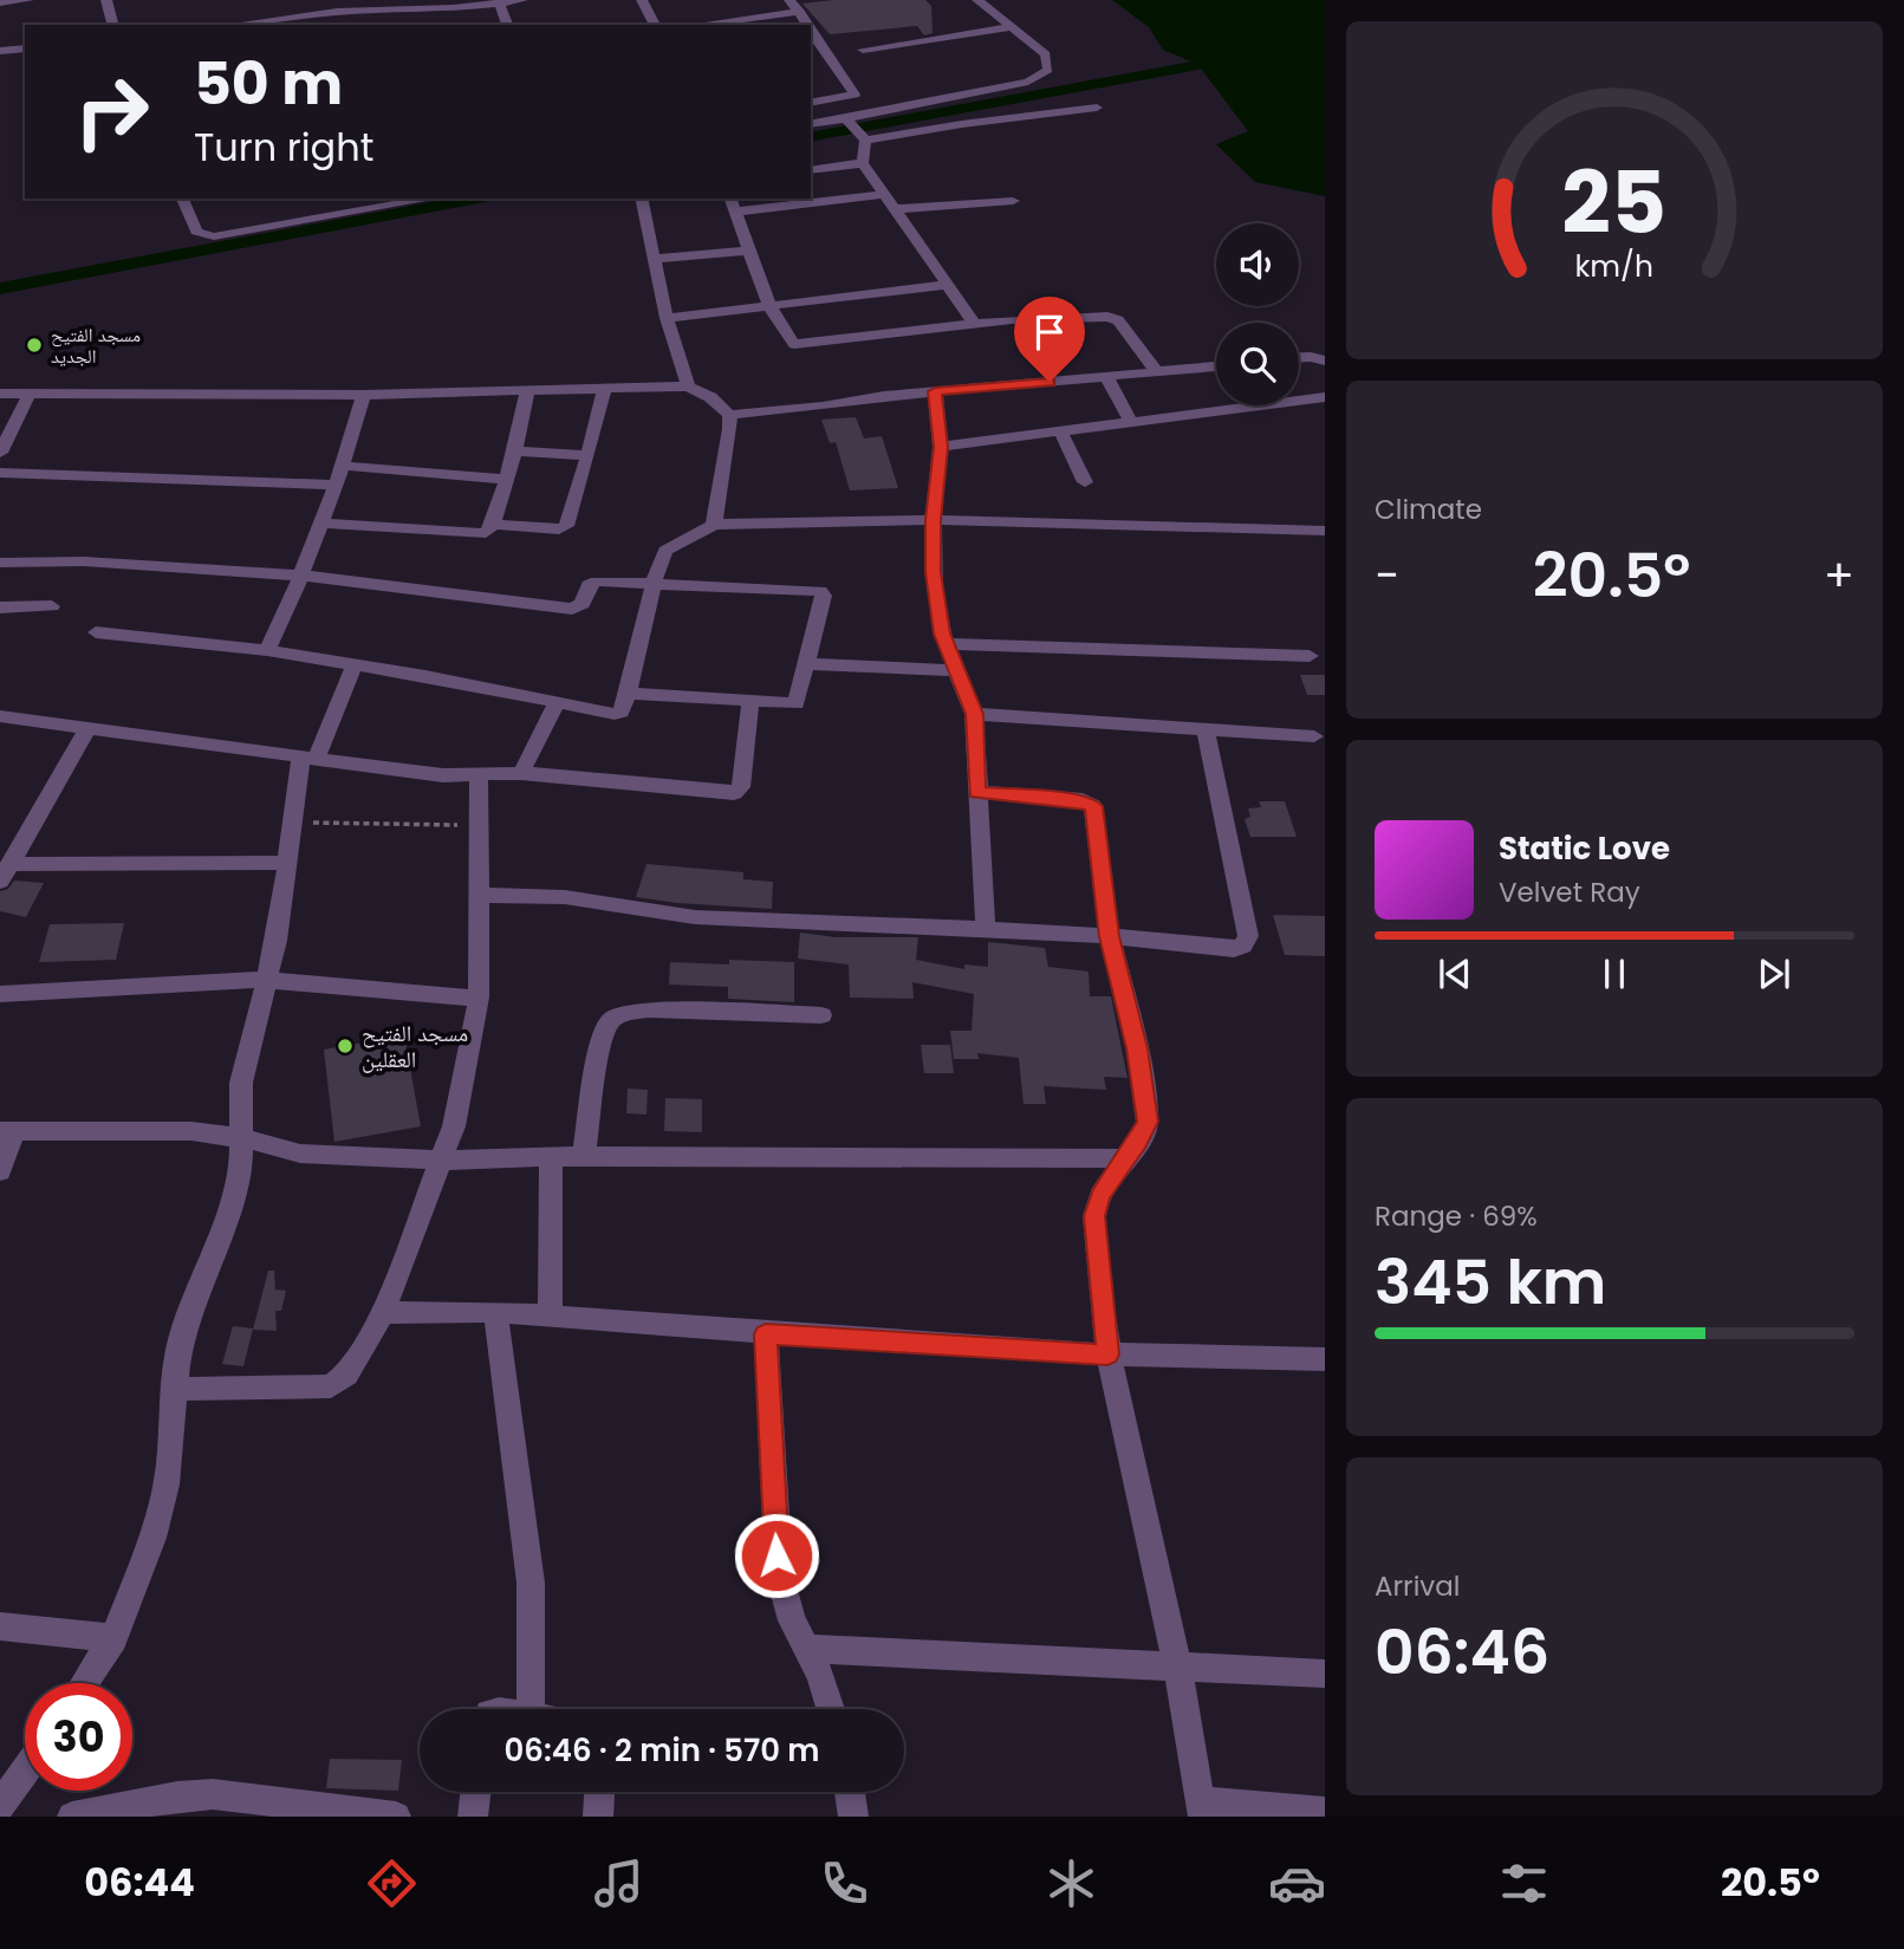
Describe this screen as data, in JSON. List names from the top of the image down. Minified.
{"places":["مسجد الفتيح الجديد","مسجد الفتيح العقلين"],"page":{"turn":["50 m","Turn right"],"tile":["Climate",["Range · 69%","345 km"],["Arrival","06:46"]],"heat":["−","20.5°","+"],"song":["Static Love","Velvet Ray"],"limit":"30","trip":"06:46 · 2 min · 570 m","tabs":["06:44","20.5°"],"gauge":["25","km/h"]}}
